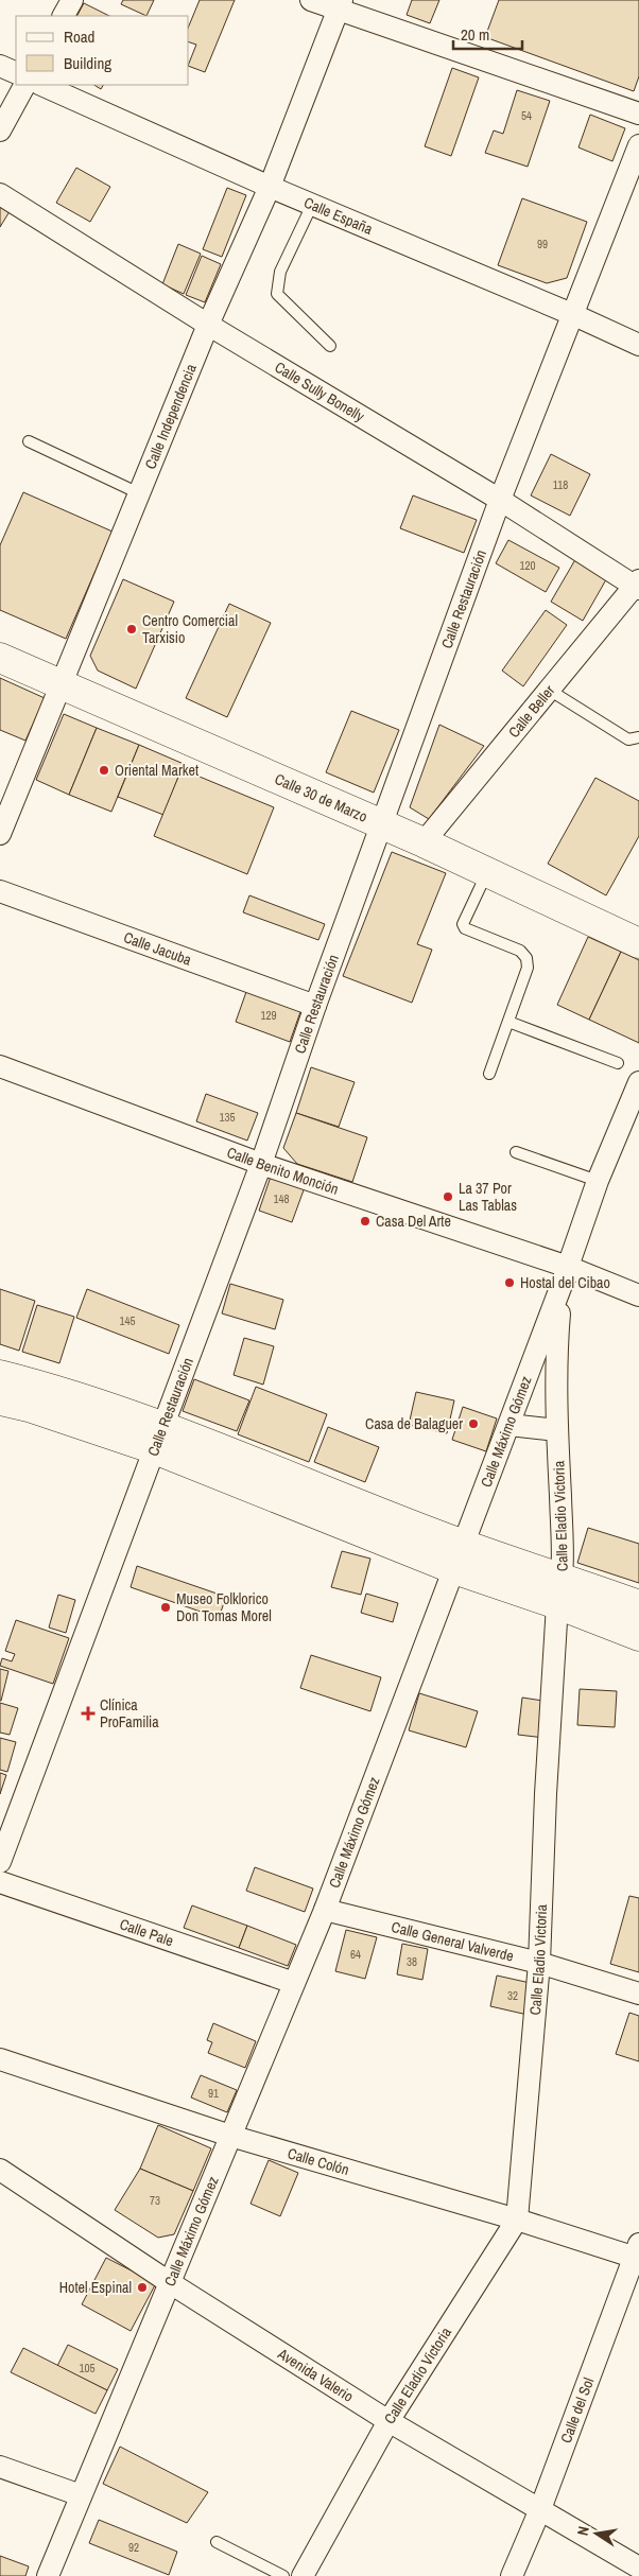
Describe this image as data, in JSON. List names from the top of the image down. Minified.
{"streets":{"main road":["Calle 30 de Marzo"],"street":["Calle España","Calle Sully Bonelly","Calle Independencia","Calle Restauración","Calle Beller","Calle Jacuba","Calle Benito Monción","Calle Máximo Gómez","Calle Eladio Victoria","Calle Pale","Calle General Valverde","Calle Colón","Avenida Valerio","Calle del Sol"]},"crossings":[["Calle España","Calle Independencia"],["Calle España","Calle Restauración"],["Calle Sully Bonelly","Calle Independencia"],["Calle Sully Bonelly","Calle Restauración"],["Calle Sully Bonelly","Calle Beller"],["Calle Independencia","Calle 30 de Marzo"],["Calle Restauración","Calle 30 de Marzo"],["Calle Restauración","Calle Jacuba"],["Calle Restauración","Calle Benito Monción"],["Calle Beller","Calle 30 de Marzo"],["Calle Benito Monción","Calle Máximo Gómez"],["Calle Benito Monción","Calle Eladio Victoria"],["Calle Máximo Gómez","Calle Eladio Victoria"],["Calle Máximo Gómez","Calle Pale"],["Calle Máximo Gómez","Calle General Valverde"],["Calle Máximo Gómez","Calle Colón"],["Calle Máximo Gómez","Avenida Valerio"],["Calle Eladio Victoria","Calle General Valverde"],["Calle Eladio Victoria","Calle Colón"],["Calle Eladio Victoria","Avenida Valerio"],["Calle Colón","Calle del Sol"],["Avenida Valerio","Calle del Sol"]],"places":{"other":["Centro Comercial Tarxisio","Oriental Market","La 37 Por Las Tablas","Casa Del Arte","Hostal del Cibao","Casa de Balaguer","Museo Folklorico Don Tomas Morel","Hotel Espinal"],"health":["Clínica ProFamilia"]},"house_numbers":["54","99","118","120","129","135","148","145","64","38","32","91","73","105","92"],"legend":["Road","Building"],"scale_bar":"20 m","north":"left"}
